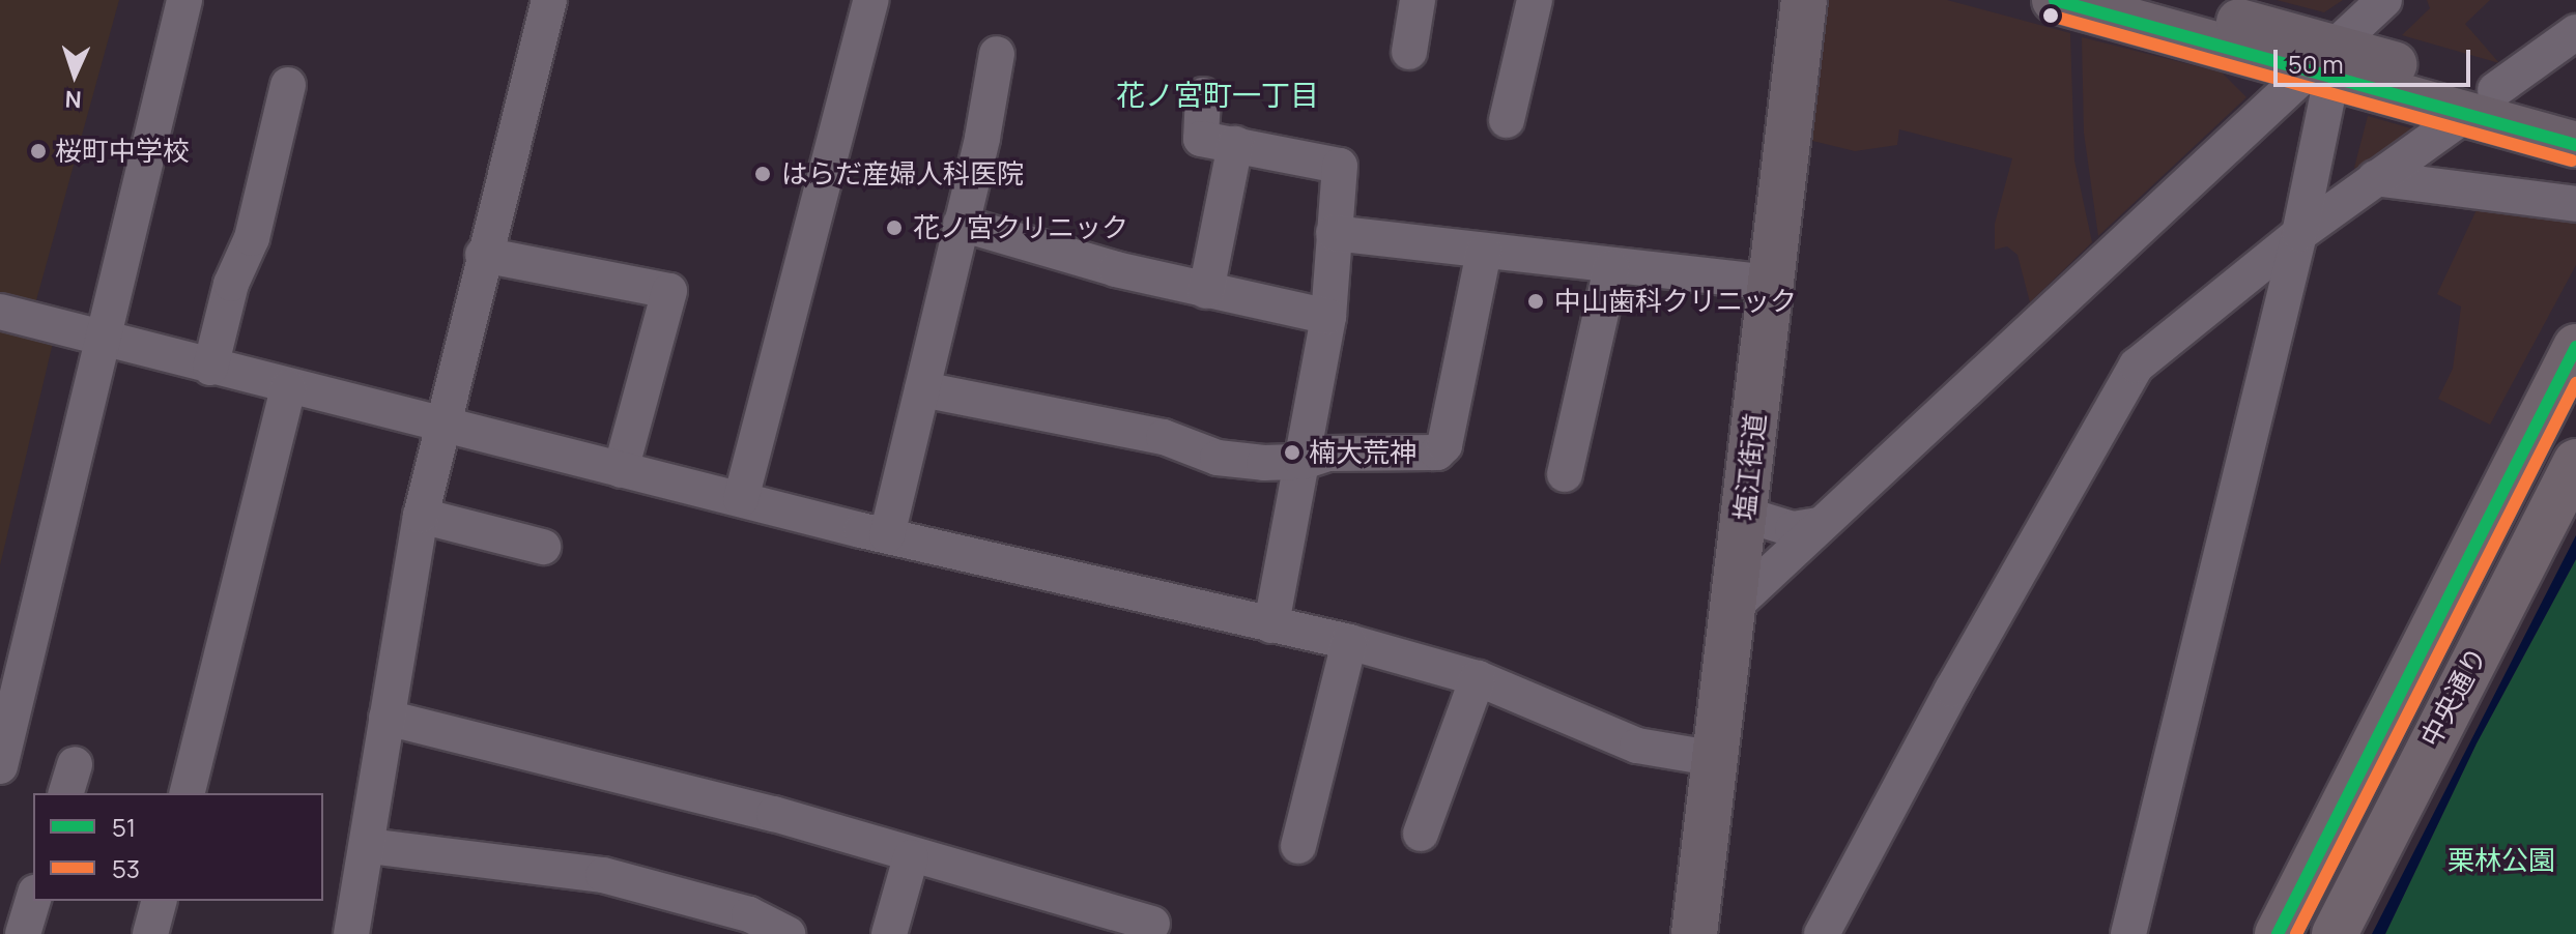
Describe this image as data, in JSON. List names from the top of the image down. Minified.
{"streets":{"highway":["中央通り"],"main road":["塩江街道"]},"districts":["花ノ宮町一丁目"],"parks":["栗林公園"],"places":["桜町中学校","はらだ産婦人科医院","花ノ宮クリニック","中山歯科クリニック","楠大荒神"],"lines":["transit line 51","transit line 53"],"legend":["51","53"],"scale_bar":"50 m","north":"bottom"}
